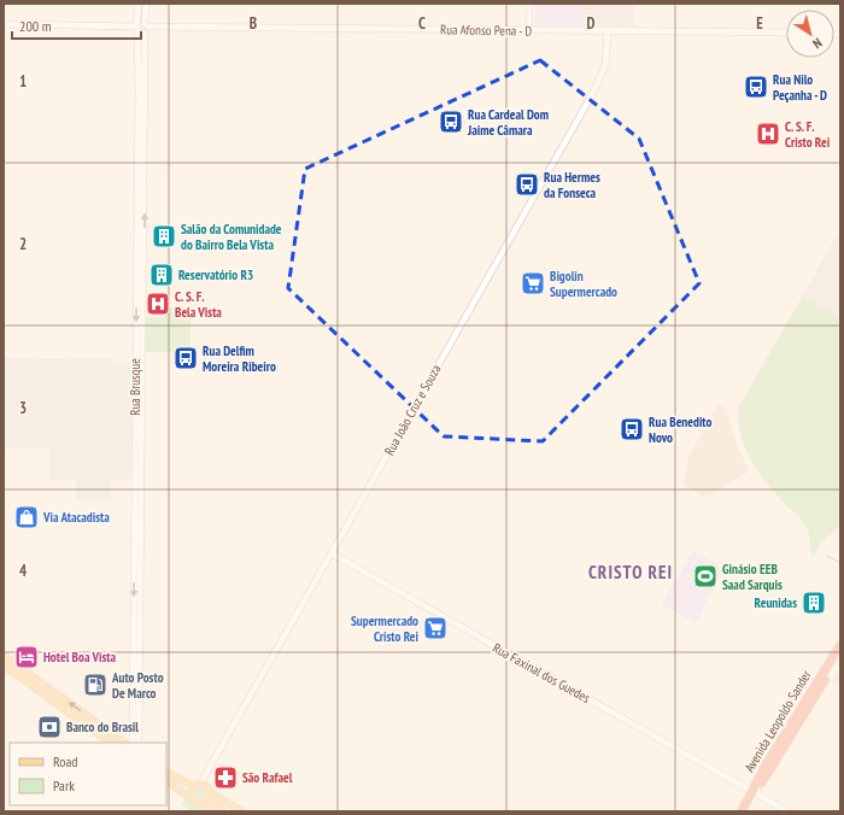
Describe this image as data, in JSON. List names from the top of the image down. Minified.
{"streets":{"highway":["Avenida Leopoldo Sander"],"street":["Rua Afonso Pena - D","Rua Brusque","Rua João Cruz e Souza","Rua Faxinal dos Guedes"]},"crossings":[["Rua Afonso Pena - D","Rua Brusque"],["Rua Afonso Pena - D","Rua João Cruz e Souza"],["Rua João Cruz e Souza","Rua Faxinal dos Guedes"],["Rua Faxinal dos Guedes","Avenida Leopoldo Sander"]],"districts":["CRISTO REI"],"places":{"bus stop":["Rua Nilo Peçanha - D","Rua Cardeal Dom Jaime Câmara","Rua Hermes da Fonseca","Rua Delfim Moreira Ribeiro","Rua Benedito Novo"],"hospital":["C. S. F. Cristo Rei","C. S. F. Bela Vista"],"building":["Salão da Comunidade do Bairro Bela Vista","Reservatório R3","Reunidas"],"supermarket":["Bigolin Supermercado","Supermercado Cristo Rei"],"shop":["Via Atacadista"],"sports":["Ginásio EEB Saad Sarquis"],"hotel":["Hotel Boa Vista"],"fuel station":["Auto Posto De Marco"],"bank":["Banco do Brasil"],"pharmacy":["São Rafael"]},"legend":["Road","Park"],"scale_bar":"200 m","north":"bottom right","grid":{"columns":["B","C","D","E"],"rows":["1","2","3","4"]}}
